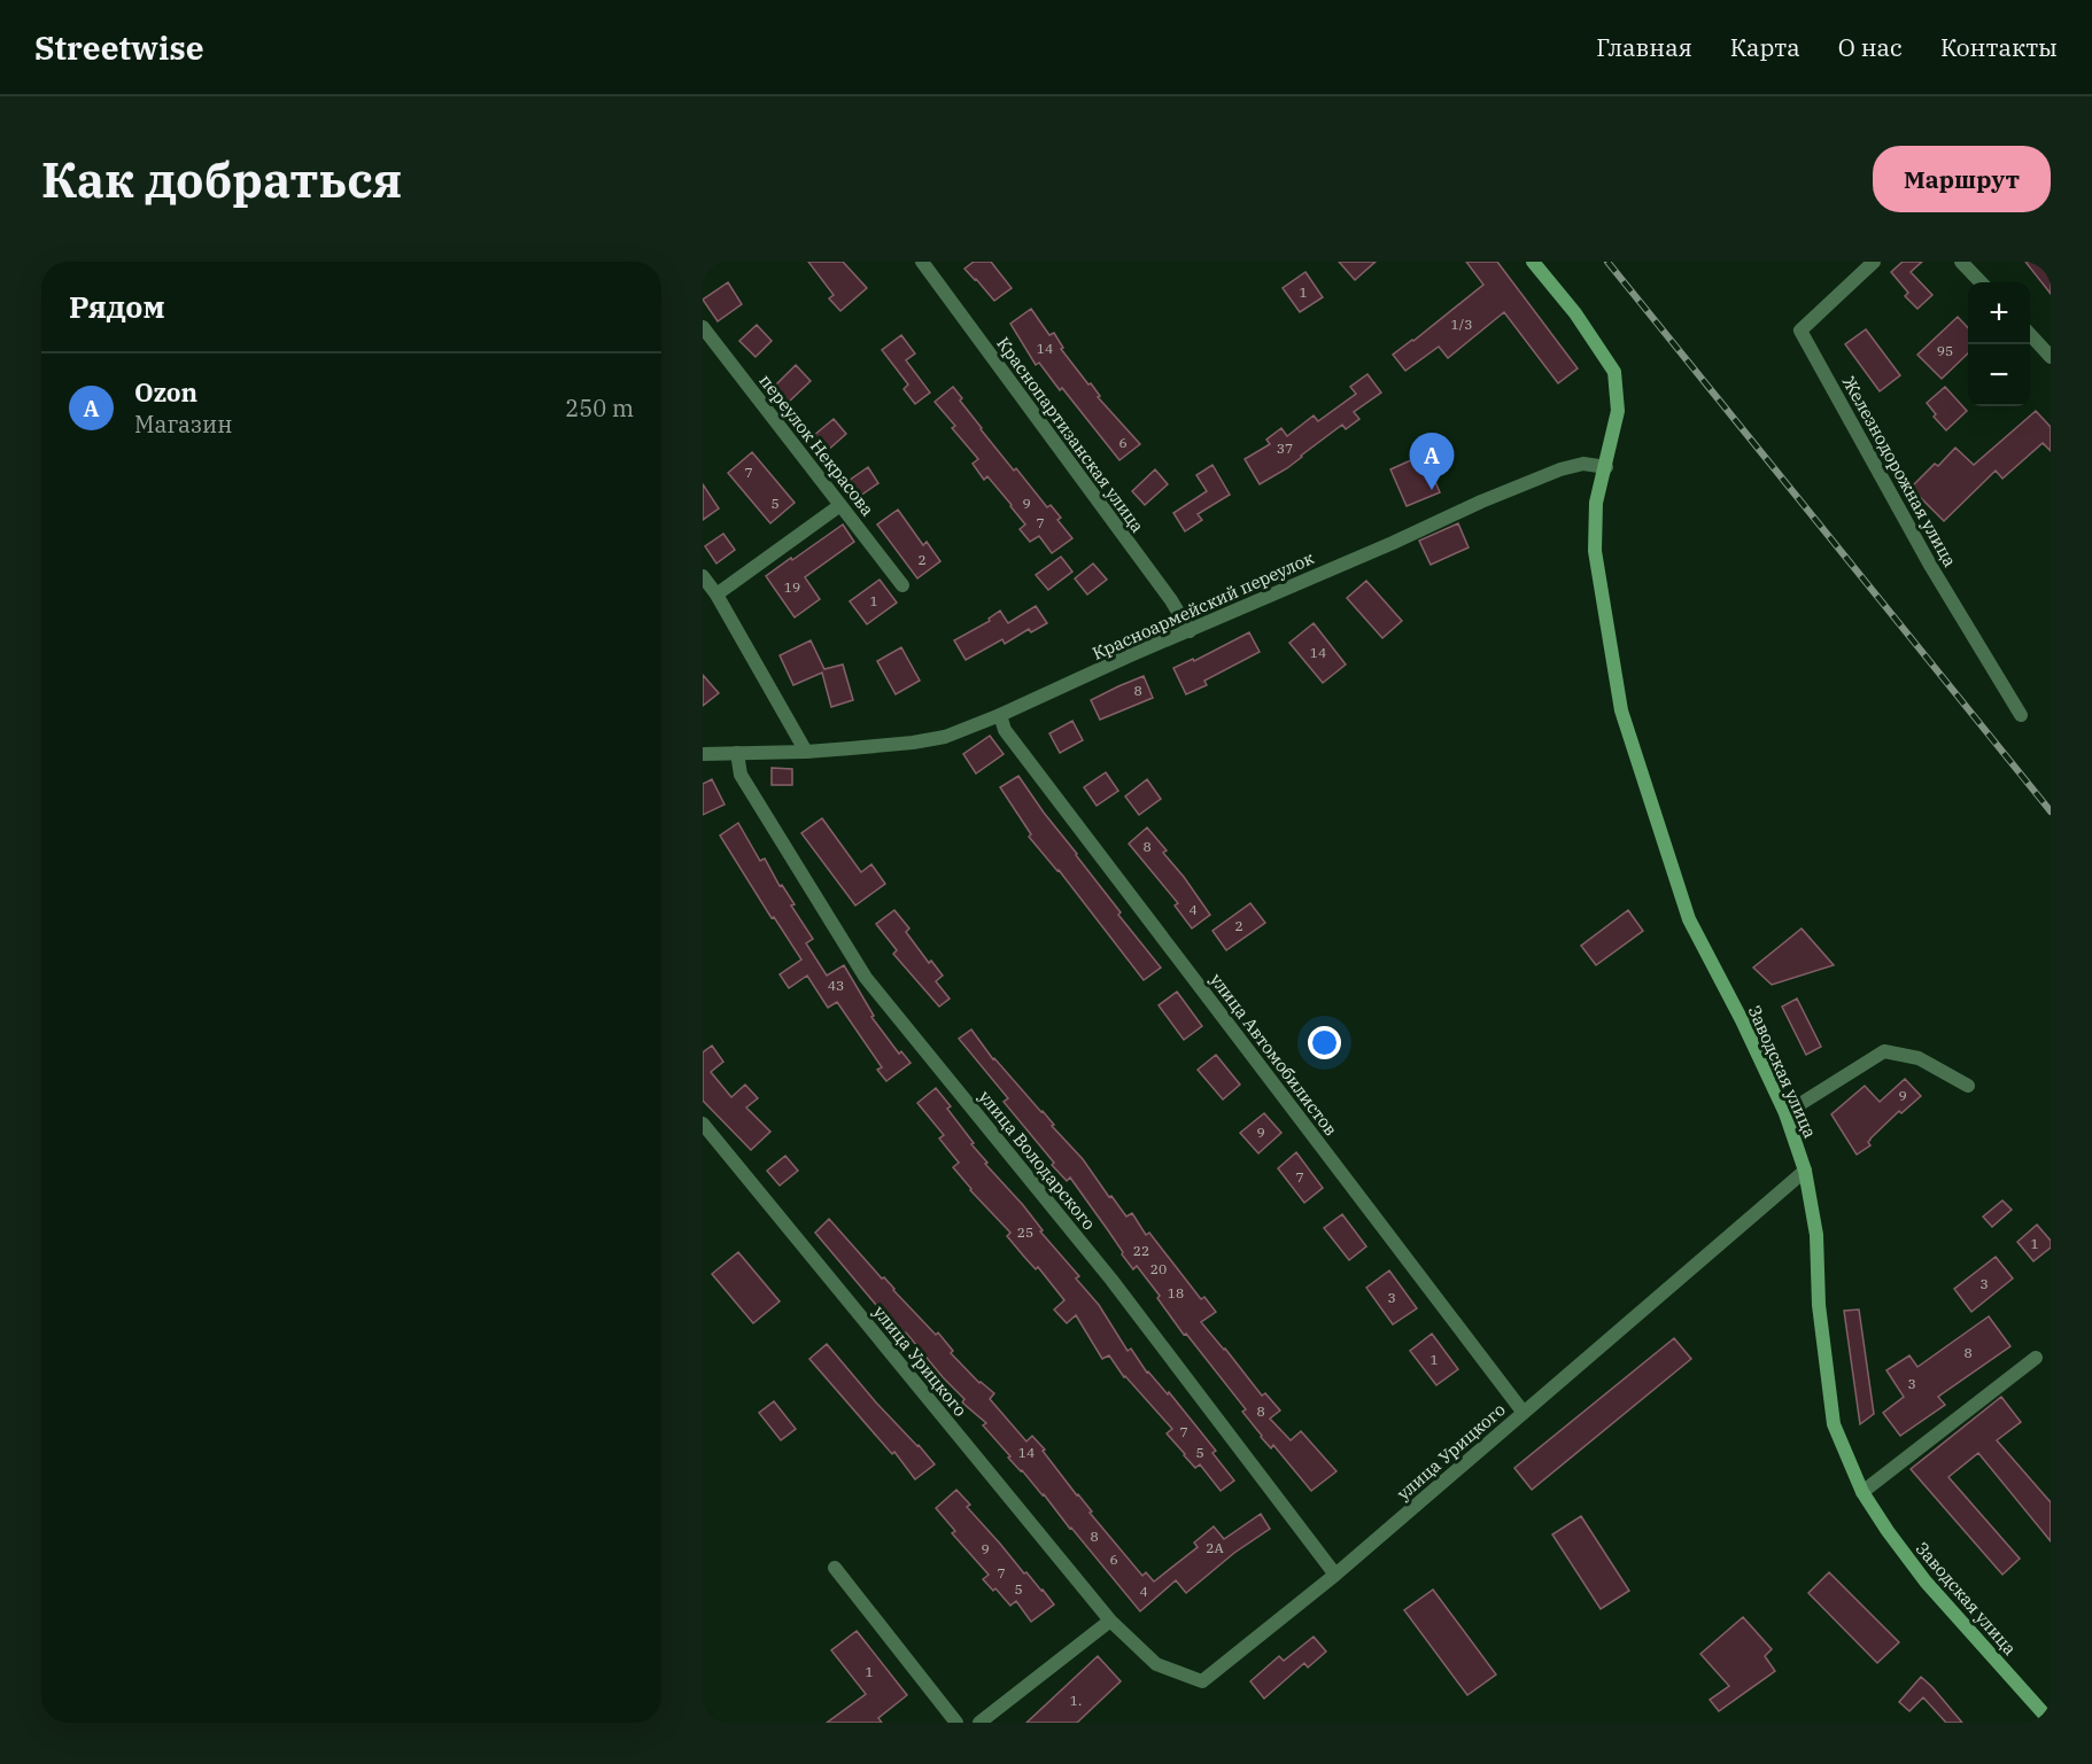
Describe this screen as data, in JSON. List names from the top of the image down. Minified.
{"streets":{"main road":["Заводская улица"],"street":["Краснопартизанская улица","переулок Некрасова","Железнодорожная улица","Красноармейский переулок","улица Автомобилистов","улица Володарского","улица Урицкого"]},"crossings":[["Краснопартизанская улица","Красноармейский переулок"],["Красноармейский переулок","улица Автомобилистов"],["Красноармейский переулок","Заводская улица"],["Красноармейский переулок","улица Володарского"],["улица Автомобилистов","улица Урицкого"],["Заводская улица","улица Урицкого"],["улица Володарского","улица Урицкого"]],"house_numbers":["1","1/3","14","95","6","37","7","5","9","7","2","19","1","14","8","8","4","2","43","9","9","7","25","1","22","20","3","18","3","8","1","3","8","7","14","5","8","2А","9","6","7","5","4","1","1."],"page":{"header":"Streetwise","nav":["Главная","Карта","О нас","Контакты"],"buttons":"Маршрут","title":"Как добраться","heading":"Рядом","map_buttons":["+","−"],"list":[{"mark":"A","name":"Ozon","note":"Магазин","value":"250 m"}],"pins":"A"}}
